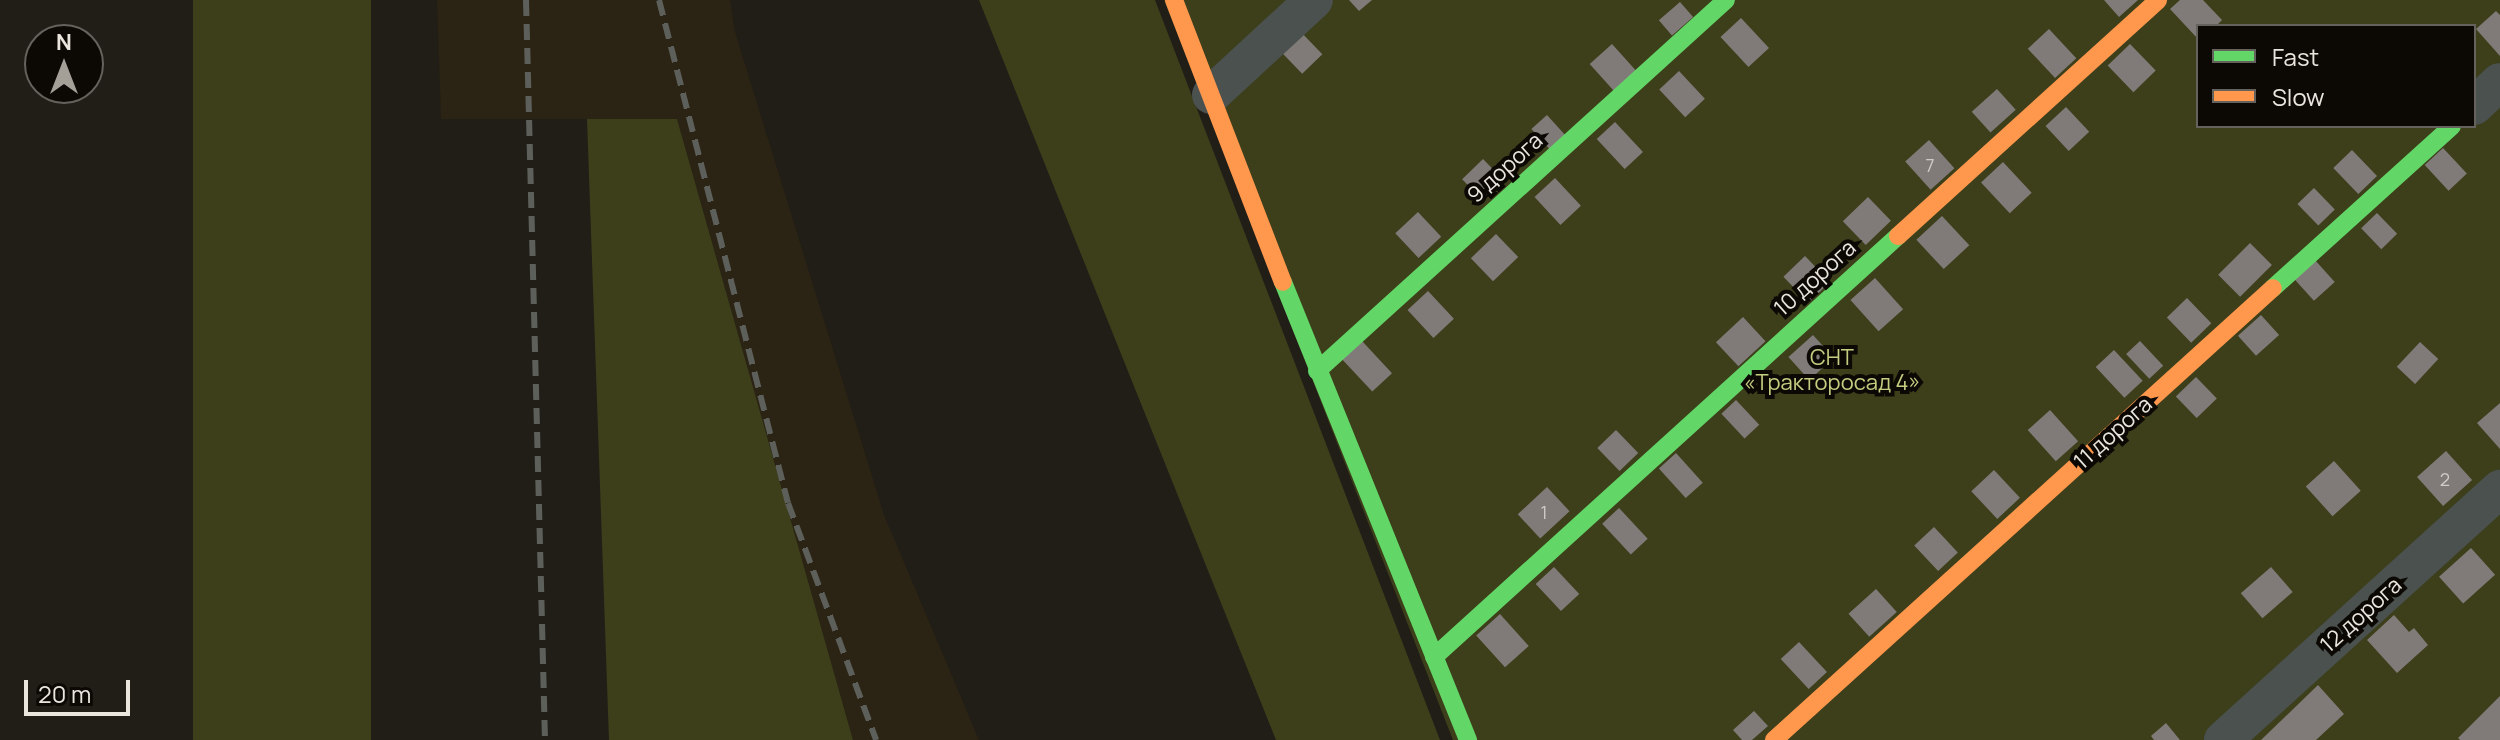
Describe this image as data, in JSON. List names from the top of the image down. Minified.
{"streets":{"street":["9 дорога","10 дорога","11 дорога","12 дорога"]},"parks":["СНТ «Тракторосад 4»"],"house_numbers":["7","2","1"],"legend":["Fast","Slow"],"scale_bar":"20 m","north":"top"}
